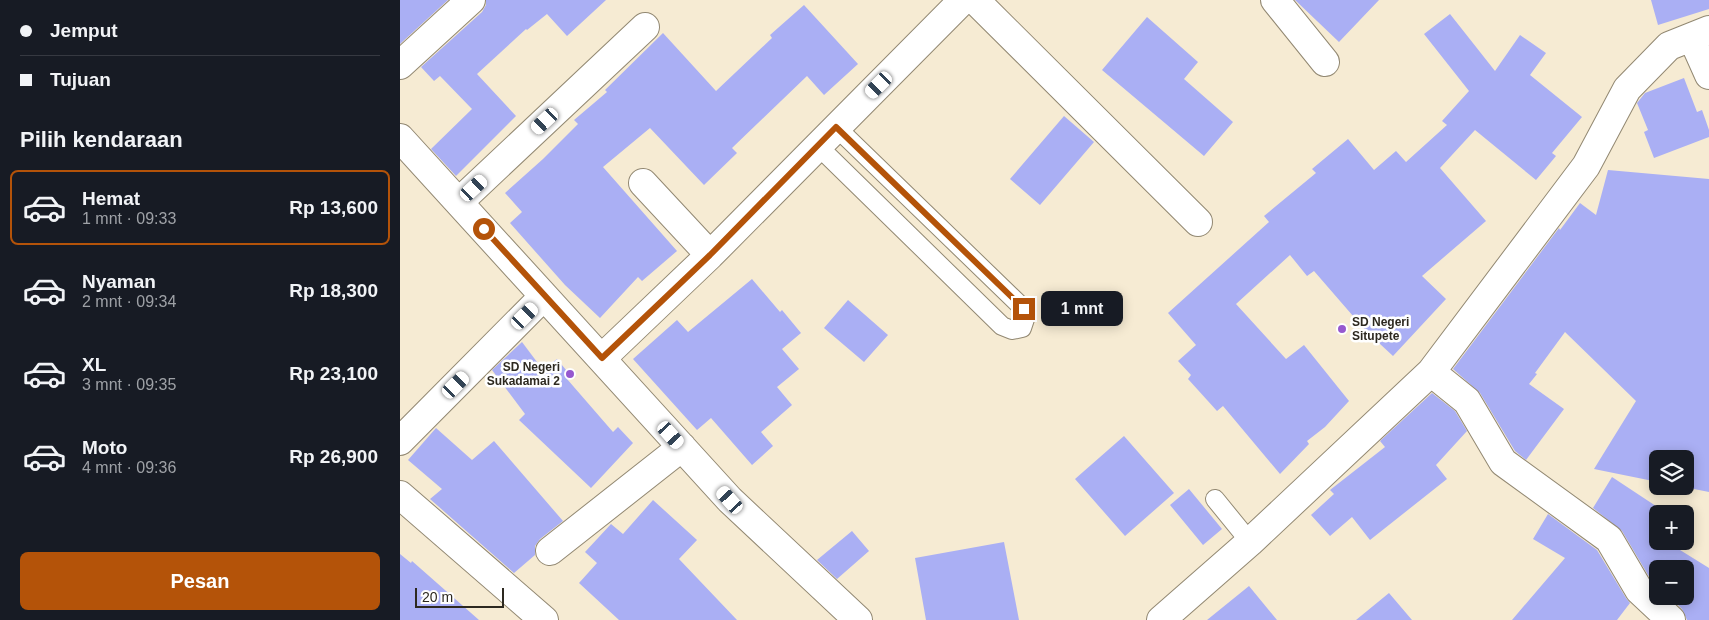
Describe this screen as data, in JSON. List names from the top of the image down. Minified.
{"places":["SD Negeri Situpete","SD Negeri Sukadamai 2"],"scale_bar":"20 m","page":{"banner":["Jemput","Tujuan"],"heading":"Pilih kendaraan","list":[{"name":"Hemat","note":"1 mnt · 09:33","value":"Rp 13,600"},{"name":"Nyaman","note":"2 mnt · 09:34","value":"Rp 18,300"},{"name":"XL","note":"3 mnt · 09:35","value":"Rp 23,100"},{"name":"Moto","note":"4 mnt · 09:36","value":"Rp 26,900"}],"bubble":"1 mnt","map_buttons":["+","−"],"buttons":"Pesan","scale":"20 m"}}
